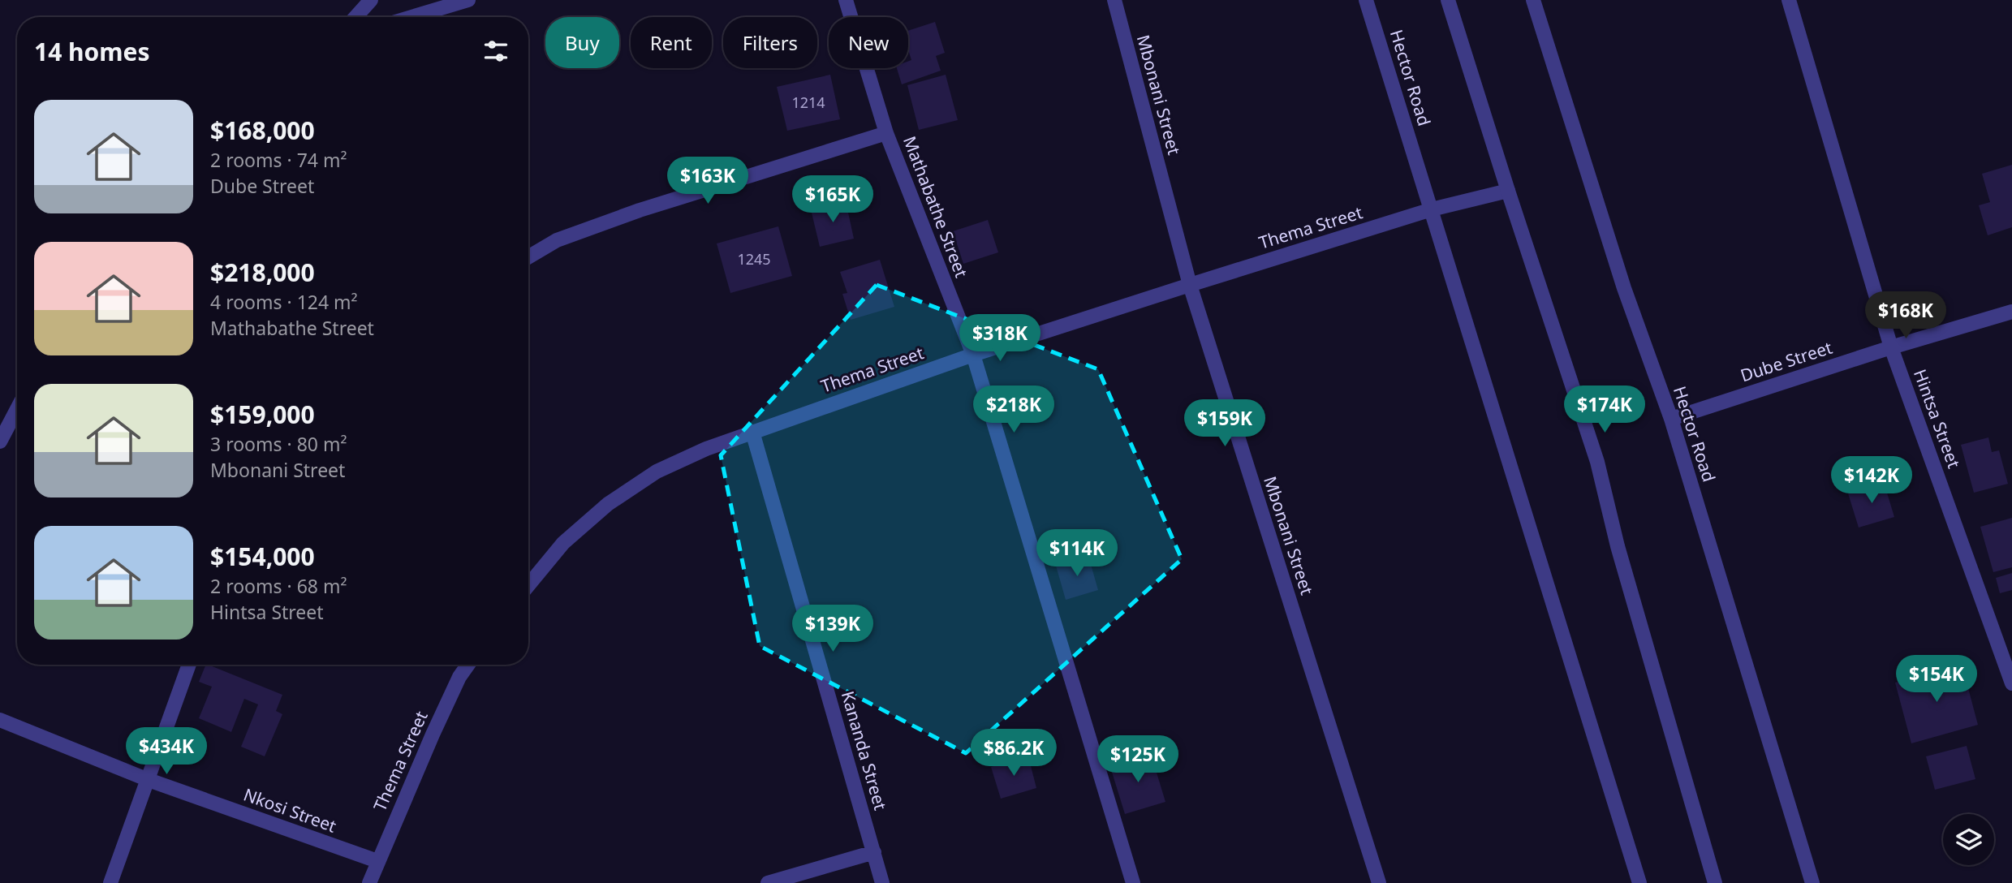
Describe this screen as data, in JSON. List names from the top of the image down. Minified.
{"streets":{"street":["Hector Road","Mbonani Street","Mathabathe Street","Thema Street","Dube Street","Hintsa Street","Kananda Street","Nkosi Street"]},"crossings":[["Hector Road","Thema Street"],["Hector Road","Dube Street"],["Mbonani Street","Thema Street"],["Mathabathe Street","Thema Street"],["Thema Street","Kananda Street"],["Thema Street","Nkosi Street"],["Dube Street","Hintsa Street"]],"house_numbers":["1214","1245"],"page":{"chip":["Buy","Rent","Filters","New"],"heading":"14 homes","list":[{"name":"$168,000","note":"2 rooms · 74 m² · Dube Street"},{"name":"$218,000","note":"4 rooms · 124 m² · Mathabathe Street"},{"name":"$159,000","note":"3 rooms · 80 m² · Mbonani Street"},{"name":"$154,000","note":"2 rooms · 68 m² · Hintsa Street"}],"price":["$163K","$165K","$168K","$318K","$218K","$174K","$159K","$142K","$114K","$139K","$154K","$434K","$86.2K","$125K"]}}
